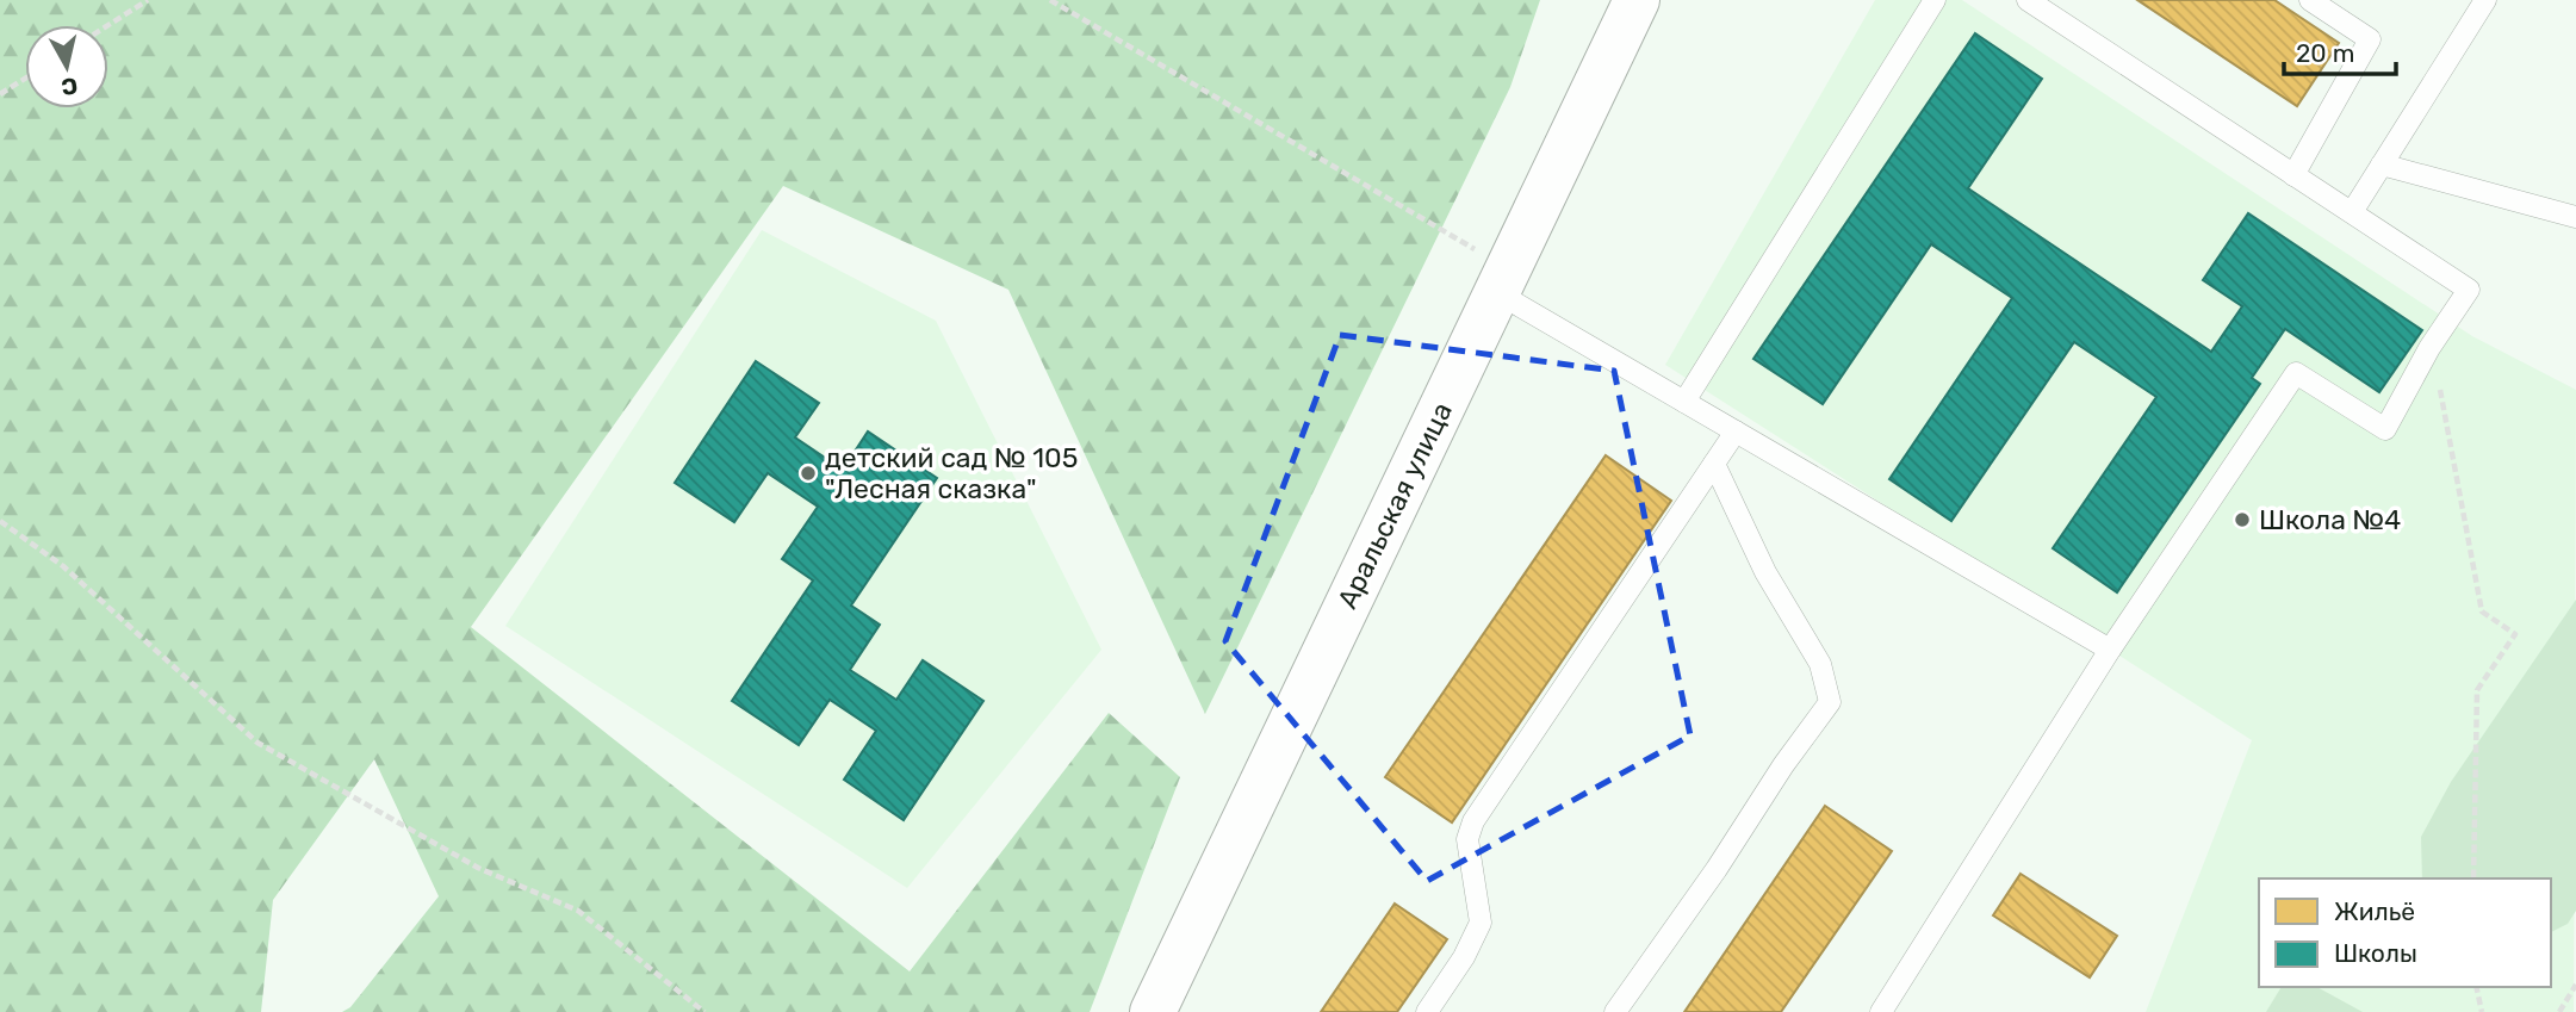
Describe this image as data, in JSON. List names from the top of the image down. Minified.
{"streets":{"street":["Аральская улица"]},"places":["детский сад № 105 \"Лесная сказка\"","Школа №4"],"legend":["Жильё","Школы"],"scale_bar":"20 m","north":"bottom"}
